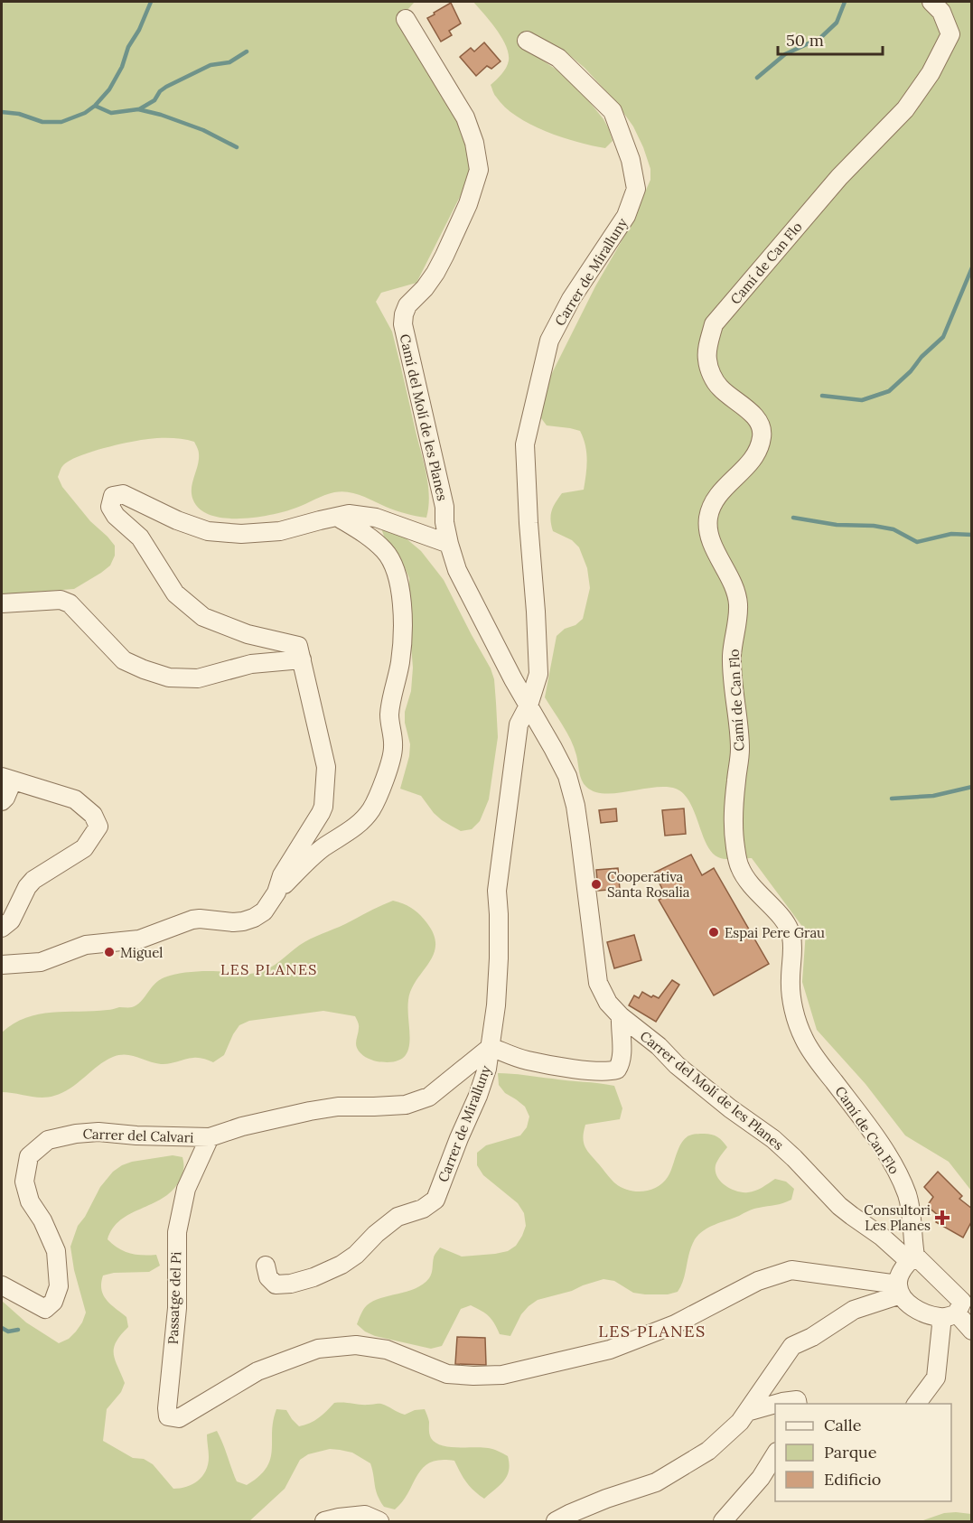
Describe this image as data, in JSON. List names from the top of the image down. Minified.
{"streets":{"street":["Camí de Can Flo","Carrer de Miralluny","Camí del Molí de les Planes","Carrer del Molí de les Planes","Carrer del Calvari","Passatge del Pi"]},"crossings":[["Camí de Can Flo","Carrer del Molí de les Planes"],["Carrer de Miralluny","Camí del Molí de les Planes"],["Carrer de Miralluny","Carrer del Molí de les Planes"],["Camí del Molí de les Planes","Carrer del Molí de les Planes"],["Carrer del Calvari","Passatge del Pi"]],"districts":["LES PLANES","LES PLANES"],"places":{"other":["Cooperativa Santa Rosalia","Espai Pere Grau","Miguel"],"health":["Consultori Les Planes"]},"legend":["Calle","Parque","Edificio"],"scale_bar":"50 m"}
